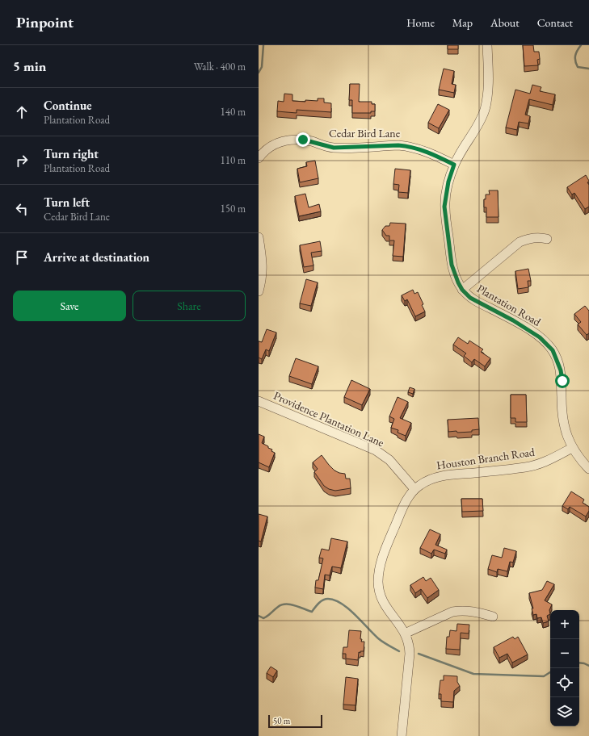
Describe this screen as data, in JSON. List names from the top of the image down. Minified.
{"streets":{"street":["Cedar Bird Lane","Plantation Road","Providence Plantation Lane","Houston Branch Road"]},"crossings":[["Cedar Bird Lane","Plantation Road"],["Plantation Road","Houston Branch Road"],["Providence Plantation Lane","Houston Branch Road"]],"scale_bar":"50 m","page":{"header":"Pinpoint","nav":["Home","Map","About","Contact"],"heading":["5 min","Walk · 400 m"],"list":[["Continue","Plantation Road","140 m"],["Turn right","Plantation Road","110 m"],["Turn left","Cedar Bird Lane","150 m"],"Arrive at destination"],"buttons":["Save","Share"],"map_buttons":["+","−"],"scale":"50 m"}}
